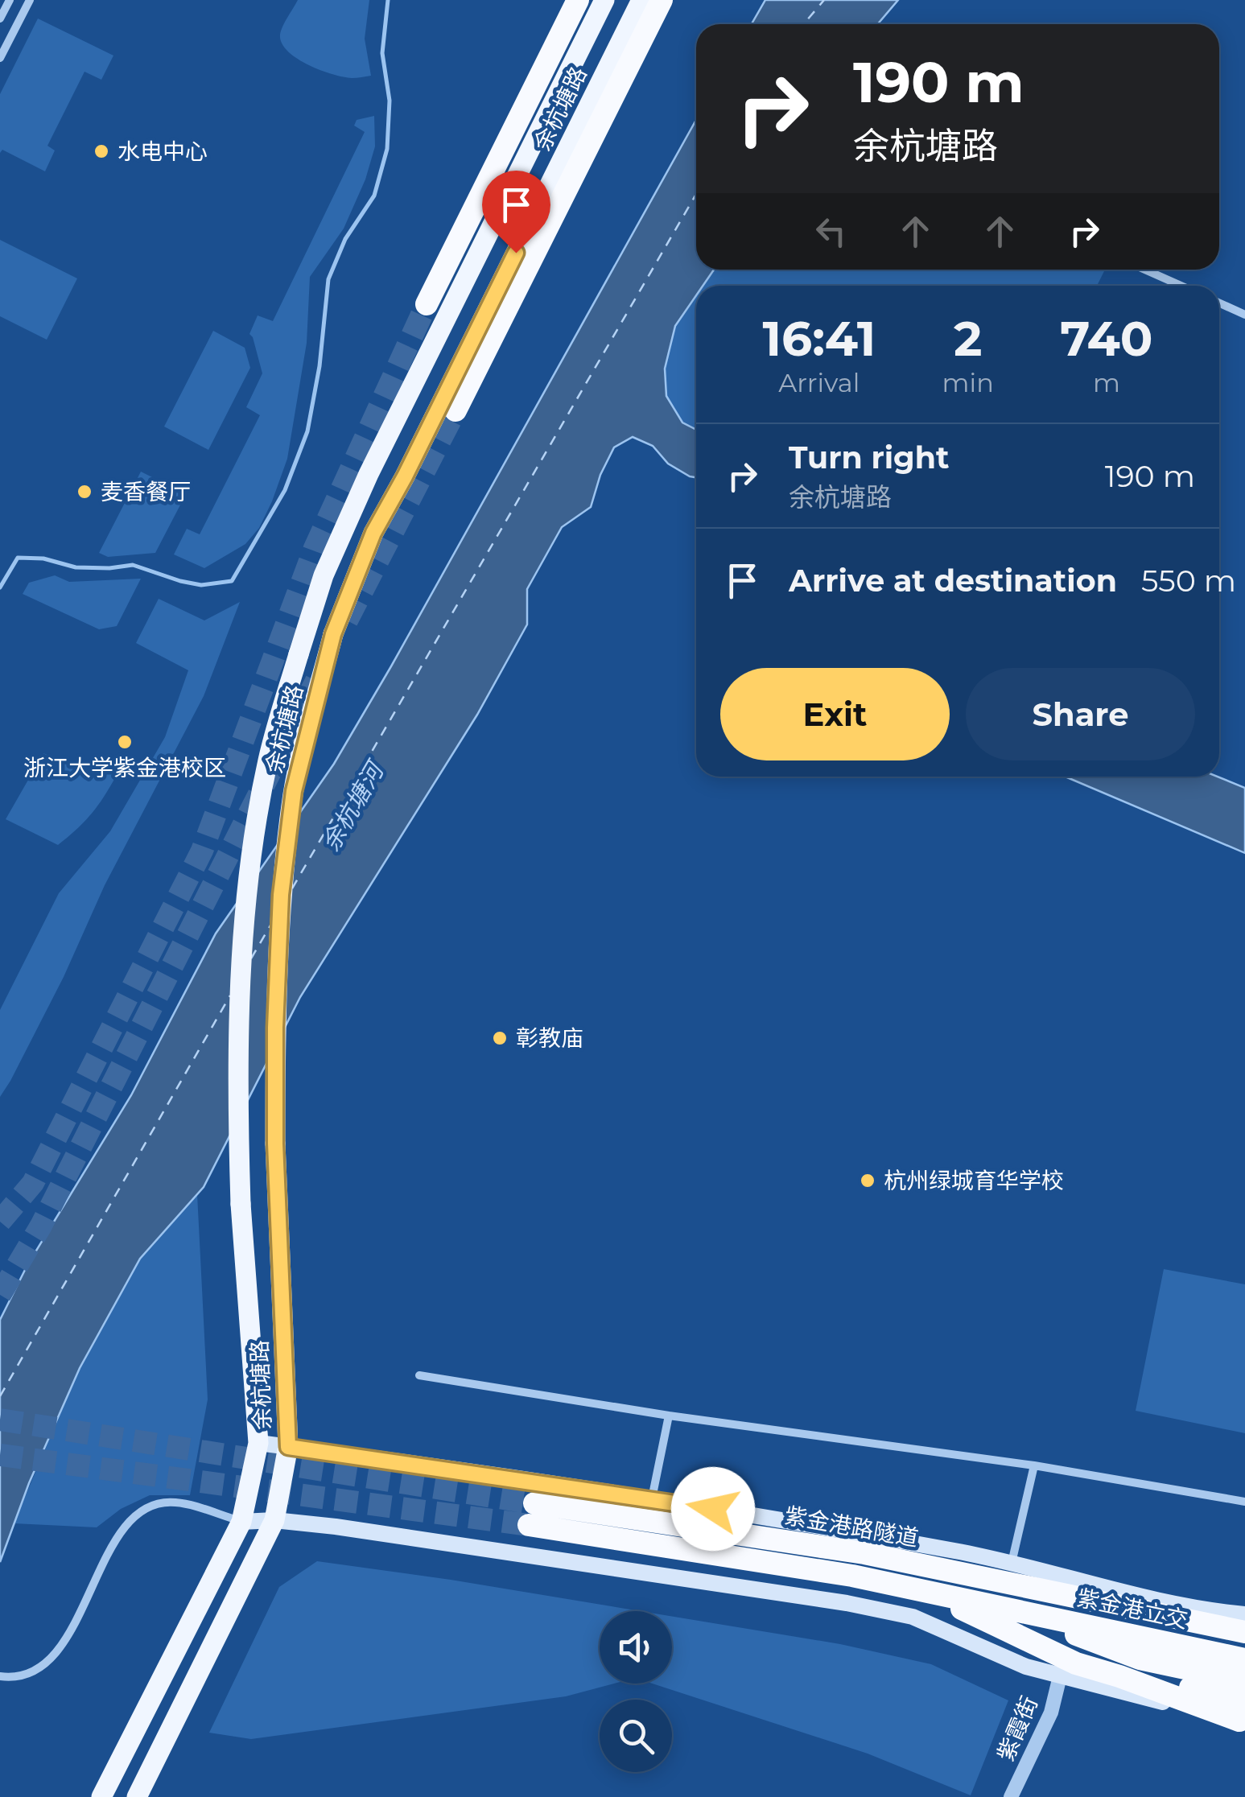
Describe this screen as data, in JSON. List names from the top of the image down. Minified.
{"streets":{"highway":["紫金港路隧道","紫金港立交"],"main road":["余杭塘路"],"street":["紫霞街"]},"crossings":[["紫金港路隧道","紫金港立交"]],"water":["余杭塘河"],"places":["水电中心","麦香餐厅","浙江大学紫金港校区","彰教庙","杭州绿城育华学校"],"page":{"turn":["190 m","余杭塘路"],"eta":["16:41","Arrival","2","min","740","m"],"list":[{"name":"Turn right","note":"余杭塘路","value":"190 m"},{"name":"Arrive at destination","value":"550 m"}],"buttons":["Exit","Share"]}}
